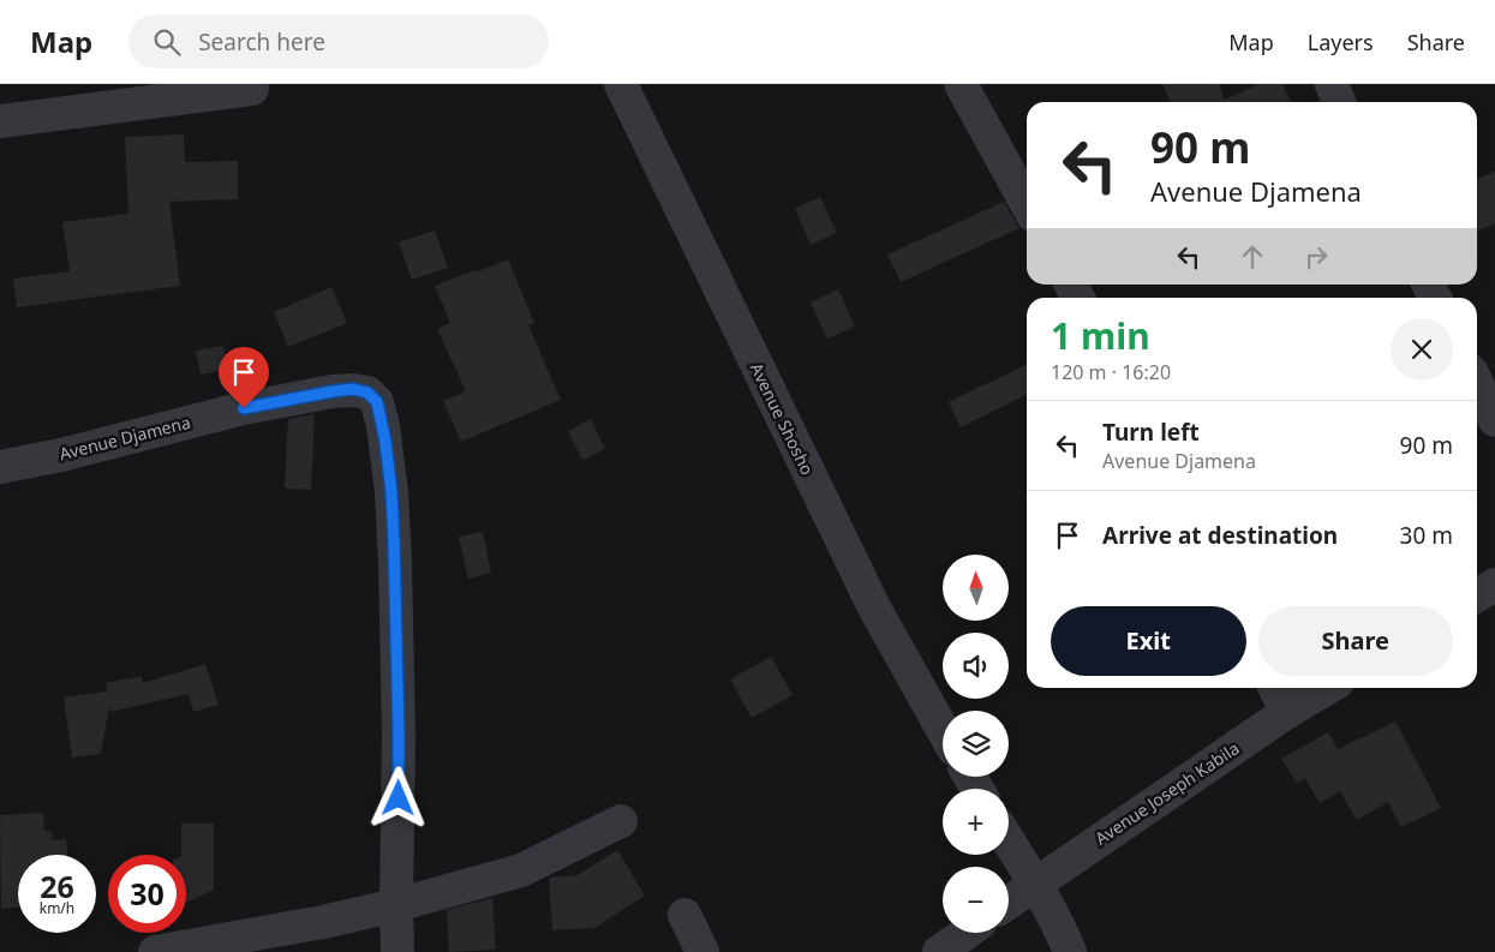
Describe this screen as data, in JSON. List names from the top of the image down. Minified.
{"streets":{"street":["Avenue Shosho","Avenue Djamena","Avenue Joseph Kabila"]},"north":"top","page":{"header":"Map","search":"Search here","nav":["Map","Layers","Share"],"turn":["90 m","Avenue Djamena"],"heading":["1 min","120 m · 16:20"],"list":[{"name":"Turn left","note":"Avenue Djamena","value":"90 m"},{"name":"Arrive at destination","value":"30 m"}],"map_buttons":["+","−"],"buttons":["Exit","Share"],"speed":"26 km/h","limit":"30"}}
